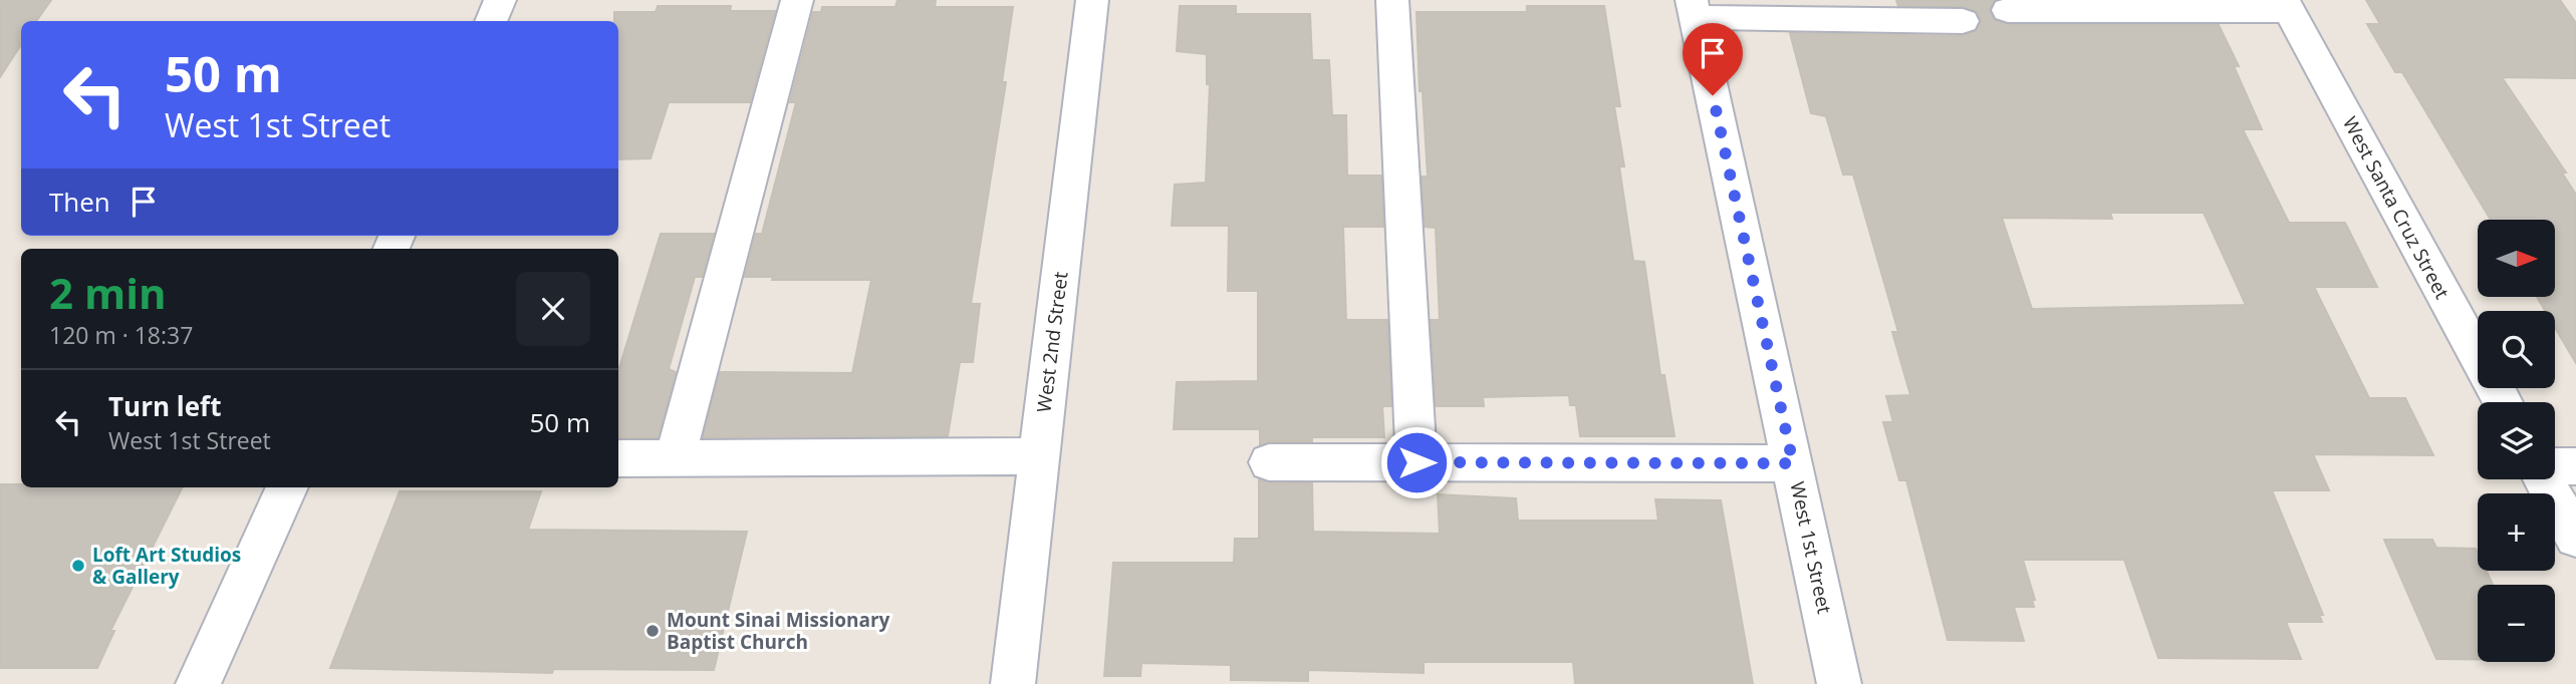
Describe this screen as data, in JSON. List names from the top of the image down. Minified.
{"streets":{"street":["West Santa Cruz Street","West 2nd Street","West 1st Street"]},"places":["Loft Art Studios & Gallery","Mount Sinai Missionary Baptist Church"],"north":"right","page":{"turn":["50 m","West 1st Street"],"then":"Then","map_buttons":["+","−"],"heading":["2 min","120 m · 18:37"],"list":[{"name":"Turn left","note":"West 1st Street","value":"50 m"}]}}
